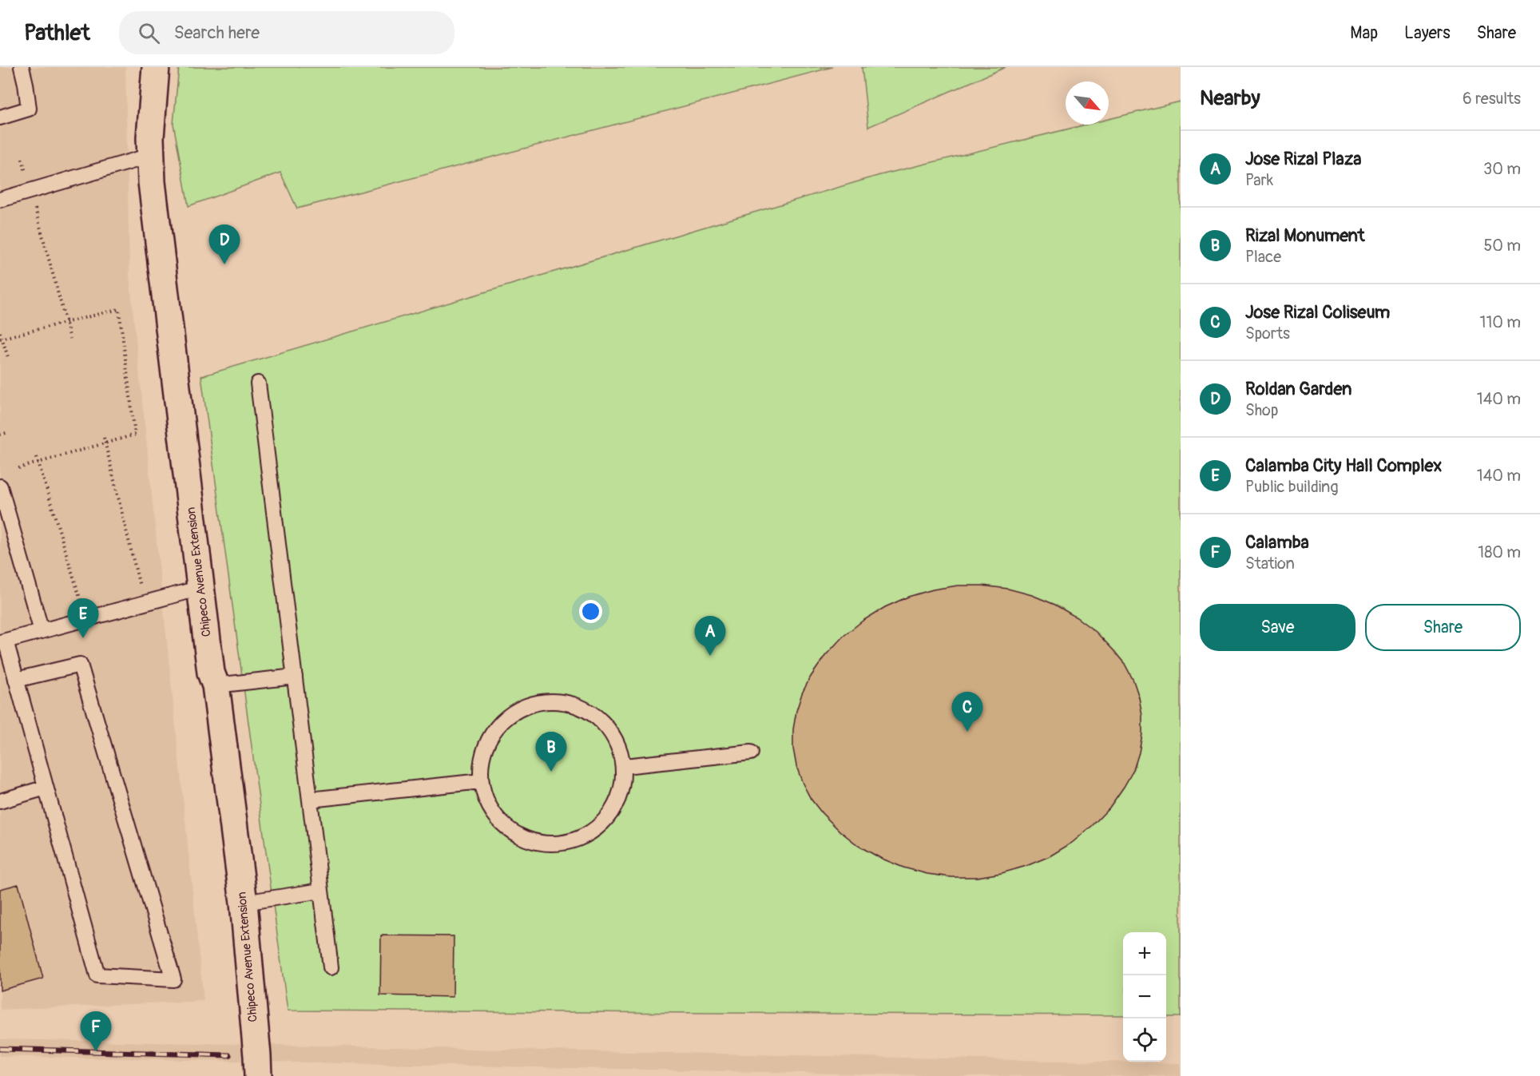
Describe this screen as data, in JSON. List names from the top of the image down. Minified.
{"streets":{"main road":["Chipeco Avenue Extension"]},"north":"bottom right","page":{"header":"Pathlet","search":"Search here","nav":["Map","Layers","Share"],"heading":["Nearby","6 results"],"list":[{"mark":"A","name":"Jose Rizal Plaza","note":"Park","value":"30 m"},{"mark":"B","name":"Rizal Monument","note":"Place","value":"50 m"},{"mark":"C","name":"Jose Rizal Coliseum","note":"Sports","value":"110 m"},{"mark":"D","name":"Roldan Garden","note":"Shop","value":"140 m"},{"mark":"E","name":"Calamba City Hall Complex","note":"Public building","value":"140 m"},{"mark":"F","name":"Calamba","note":"Station","value":"180 m"}],"pins":["D","E","A","C","B","F"],"buttons":["Save","Share"],"map_buttons":["+","−"]}}
